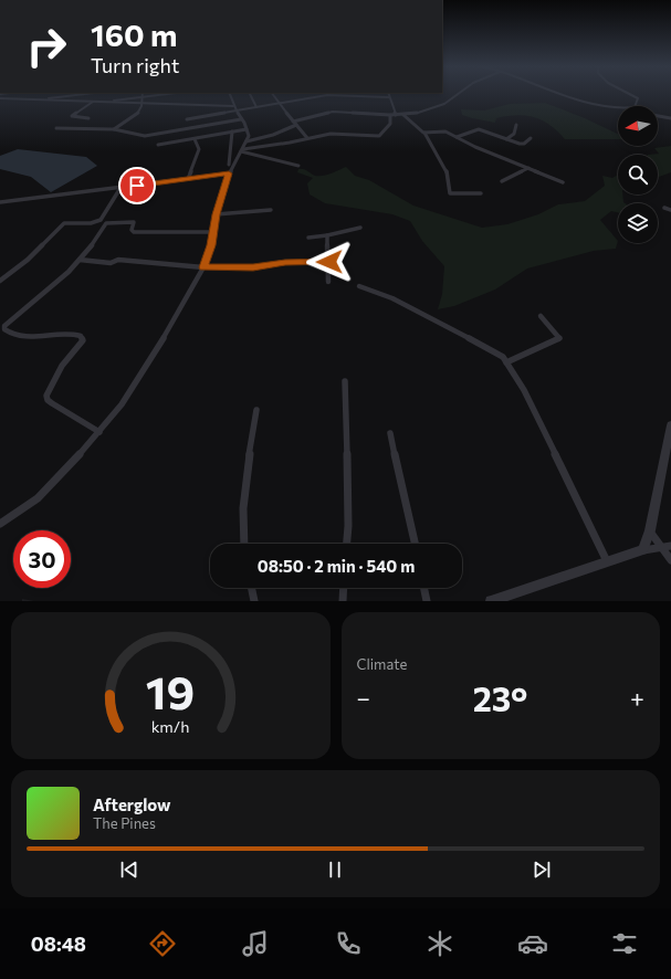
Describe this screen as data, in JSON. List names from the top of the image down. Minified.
{"north":"left","page":{"turn":["160 m","Turn right"],"limit":"30","trip":"08:50 · 2 min · 540 m","tile":"Climate","heat":["−","23°","+"],"song":["Afterglow","The Pines"],"tabs":"08:48","gauge":["19","km/h"]}}
